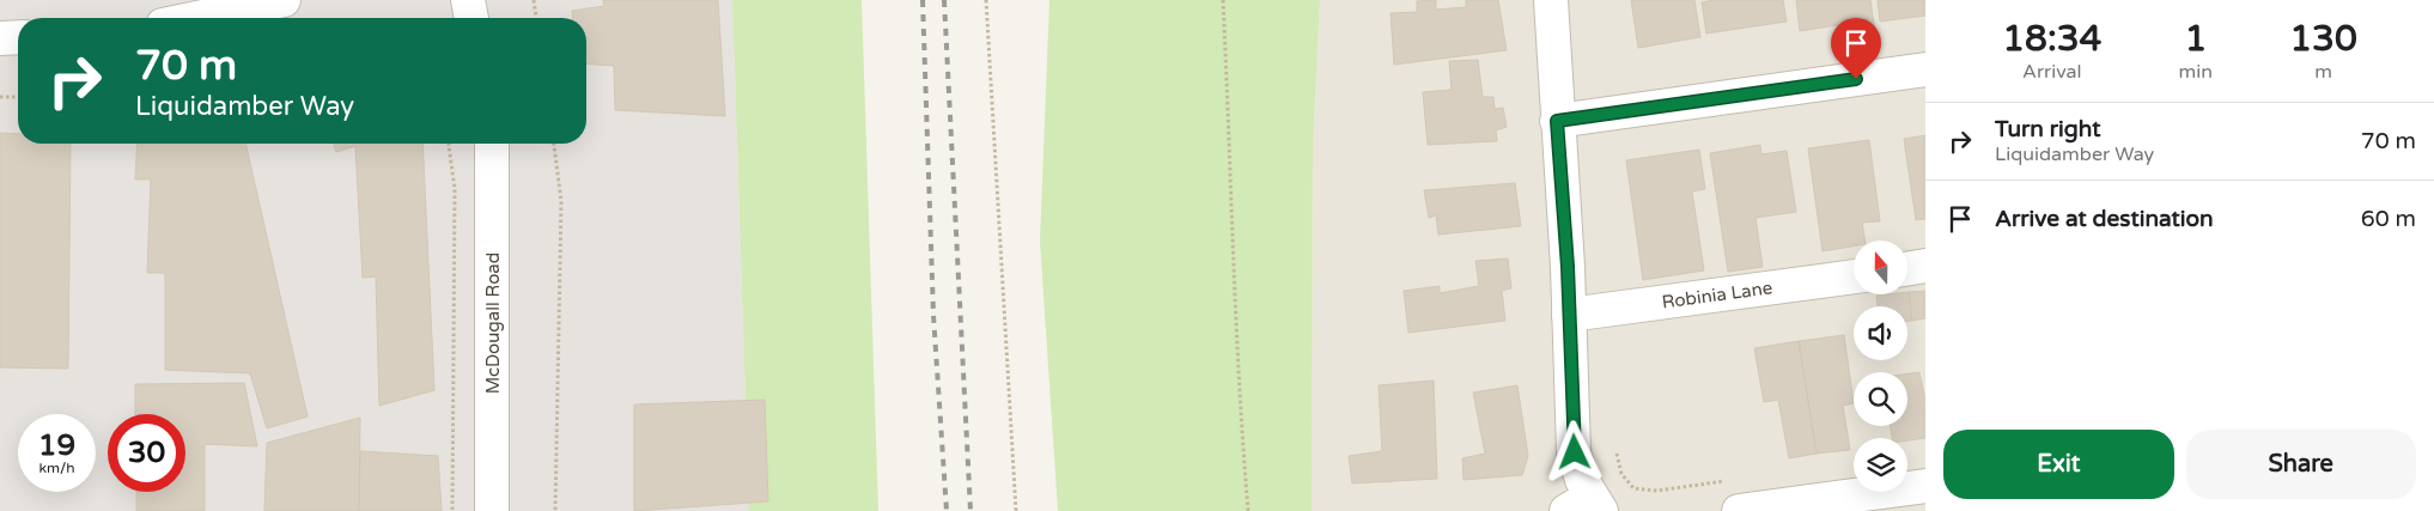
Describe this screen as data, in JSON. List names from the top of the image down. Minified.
{"streets":{"street":["Robinia Lane","McDougall Road"]},"north":"top","page":{"eta":["18:34","Arrival","1","min","130","m"],"turn":["70 m","Liquidamber Way"],"list":[{"name":"Turn right","note":"Liquidamber Way","value":"70 m"},{"name":"Arrive at destination","value":"60 m"}],"speed":"19 km/h","limit":"30","buttons":["Exit","Share"]}}
